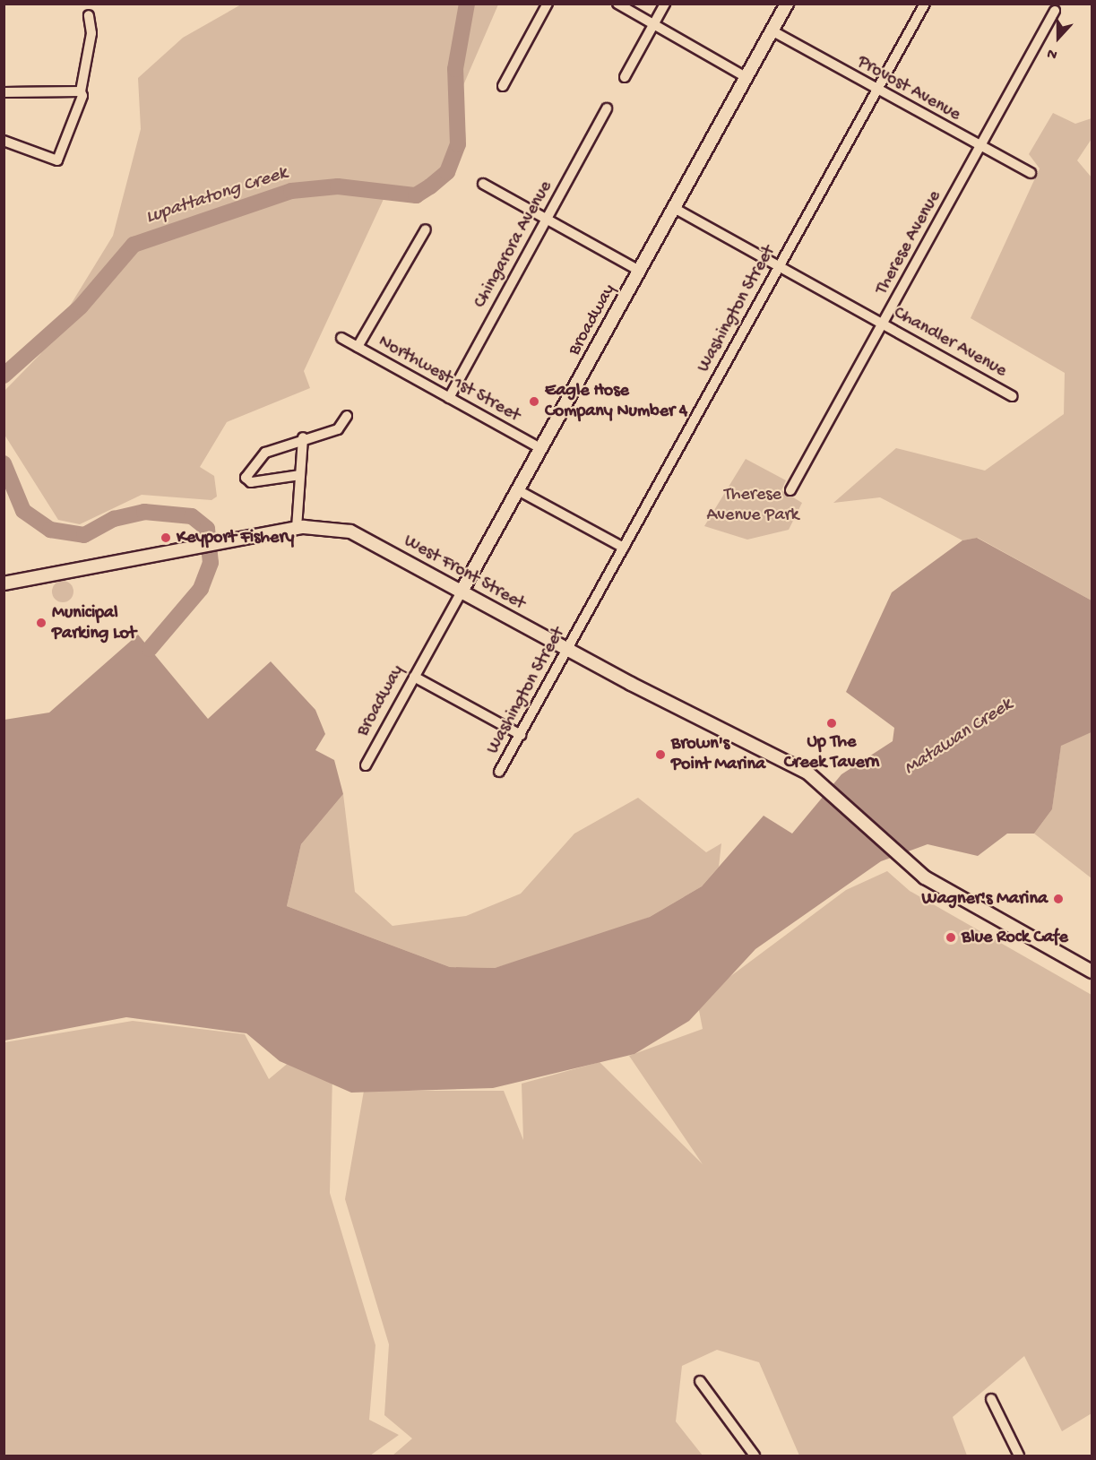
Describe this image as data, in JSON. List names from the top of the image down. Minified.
{"streets":{"main road":["Broadway","West Front Street"],"street":["Provost Avenue","Therese Avenue","Chingarora Avenue","Washington Street","Chandler Avenue","Northwest 1st Street"]},"crossings":[["Provost Avenue","Therese Avenue"],["Provost Avenue","Washington Street"],["Provost Avenue","Broadway"],["Therese Avenue","Chandler Avenue"],["Chingarora Avenue","Northwest 1st Street"],["Washington Street","Chandler Avenue"],["Washington Street","West Front Street"],["Broadway","Chandler Avenue"],["Broadway","Northwest 1st Street"],["Broadway","West Front Street"]],"water":["Lupattatong Creek","Matawan Creek"],"parks":["Therese Avenue Park"],"places":["Eagle Hose Company Number 4","Keyport Fishery","Municipal Parking Lot","Up The Creek Tavern","Brown's Point Marina","Wagner's Marina","Blue Rock Cafe"],"north":"bottom"}
